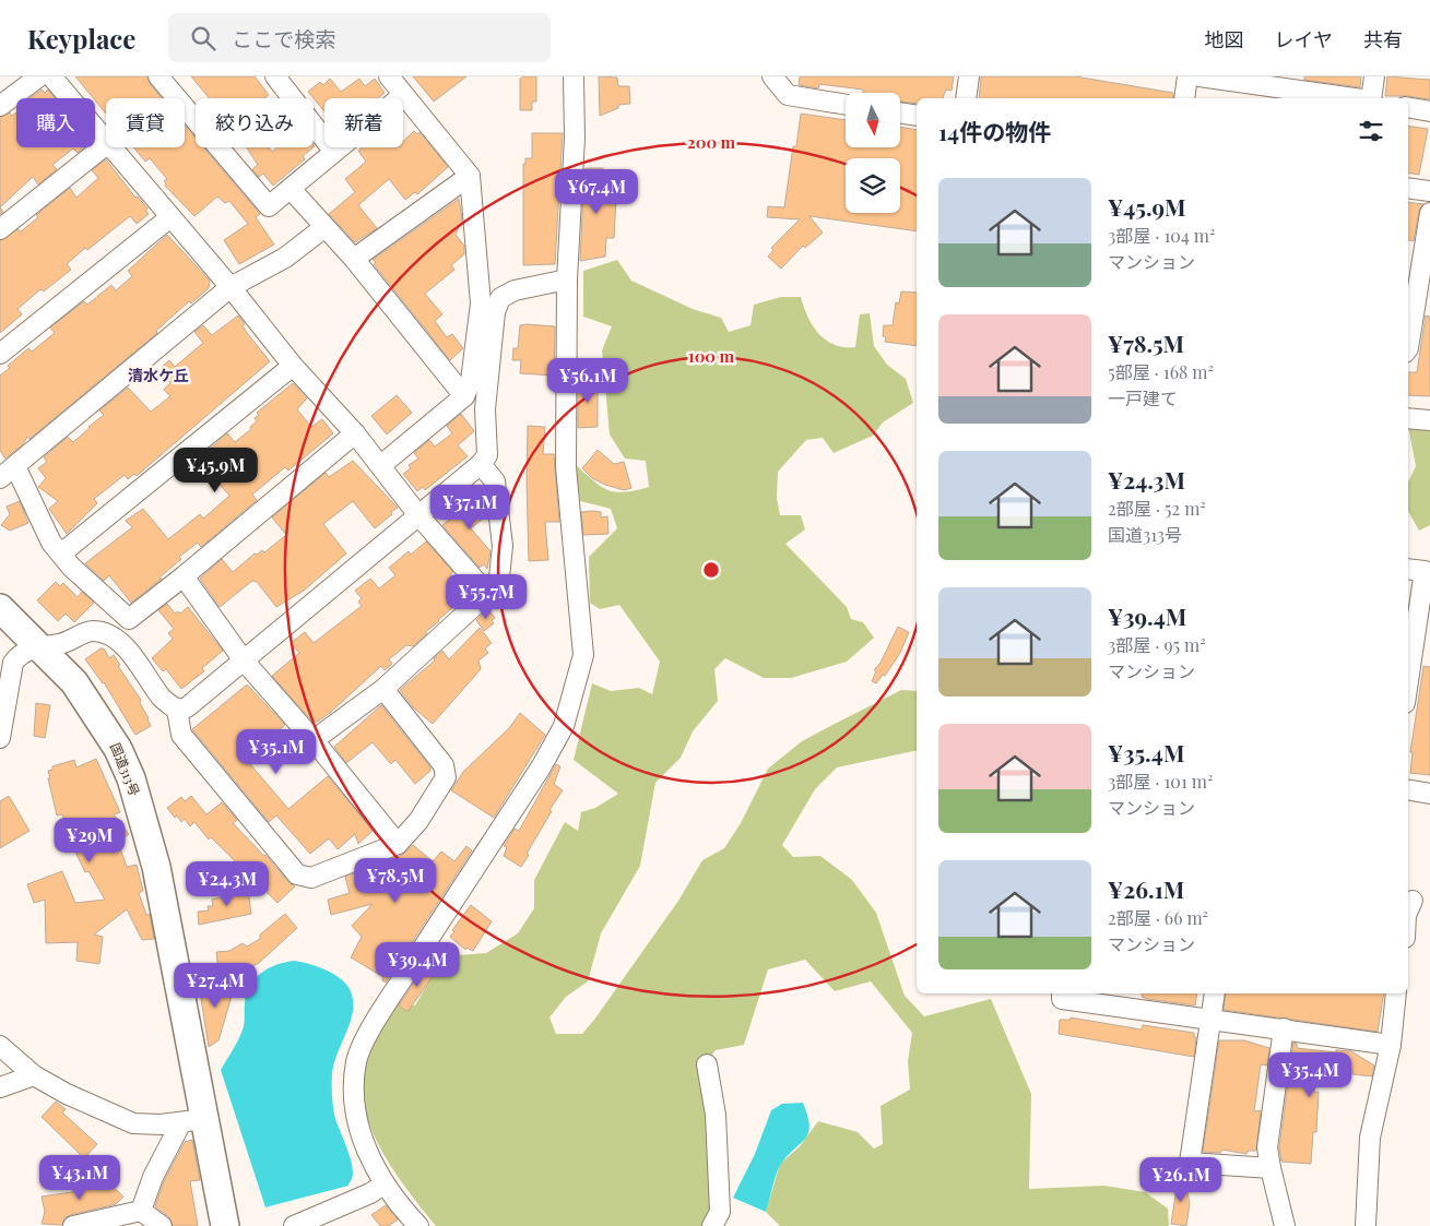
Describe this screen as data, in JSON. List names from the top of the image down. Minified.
{"streets":{"highway":["国道313号"]},"districts":["清水ケ丘"],"north":"bottom","page":{"header":"Keyplace","search":"ここで検索","nav":["地図","レイヤ","共有"],"chip":["購入","賃貸","絞り込み","新着"],"heading":"14件の物件","list":[{"name":"¥45.9M","note":"3部屋 · 104 m² · マンション"},{"name":"¥78.5M","note":"5部屋 · 168 m² · 一戸建て"},{"name":"¥24.3M","note":"2部屋 · 52 m² · 国道313号"},{"name":"¥39.4M","note":"3部屋 · 95 m² · マンション"},{"name":"¥35.4M","note":"3部屋 · 101 m² · マンション"},{"name":"¥26.1M","note":"2部屋 · 66 m² · マンション"}],"price":["¥67.4M","¥56.1M","¥45.9M","¥37.1M","¥55.7M","¥35.1M","¥29M","¥78.5M","¥24.3M","¥39.4M","¥27.4M","¥35.4M","¥43.1M","¥26.1M"]},"rings":["200 m","100 m"]}
